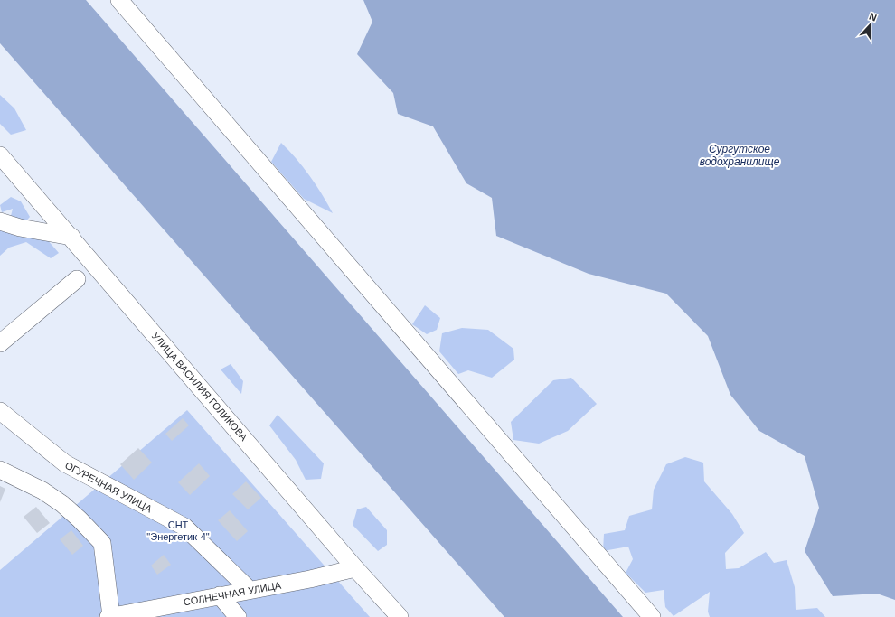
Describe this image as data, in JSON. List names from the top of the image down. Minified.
{"streets":{"street":["УЛИЦА ВАСИЛИЯ ГОЛИКОВА","ОГУРЕЧНАЯ УЛИЦА","СОЛНЕЧНАЯ УЛИЦА"]},"crossings":[["УЛИЦА ВАСИЛИЯ ГОЛИКОВА","СОЛНЕЧНАЯ УЛИЦА"],["ОГУРЕЧНАЯ УЛИЦА","СОЛНЕЧНАЯ УЛИЦА"]],"water":["Сургутское водохранилище"],"parks":["СНТ \"Энергетик-4\""],"north":"top"}
